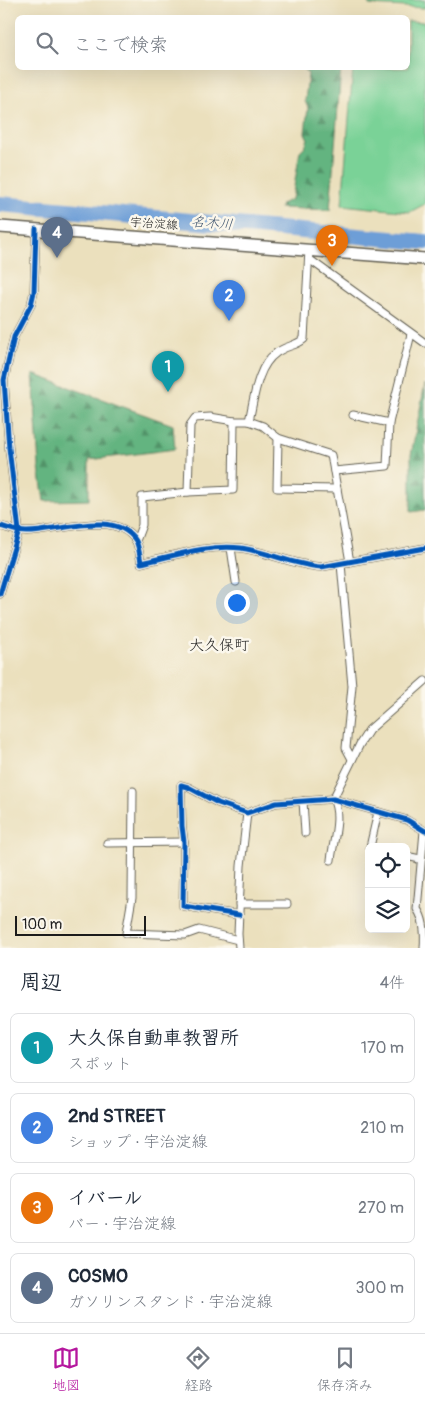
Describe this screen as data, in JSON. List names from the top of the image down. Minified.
{"streets":{"main road":["宇治淀線"]},"districts":["大久保町"],"water":["名木川"],"scale_bar":"100 m","page":{"search":"ここで検索","pins":["4","3","2","1"],"scale":"100 m","heading":["周辺","4件"],"list":[{"mark":"1","name":"大久保自動車教習所","note":"スポット","value":"170 m"},{"mark":"2","name":"2nd STREET","note":"ショップ · 宇治淀線","value":"210 m"},{"mark":"3","name":"イバール","note":"バー · 宇治淀線","value":"270 m"},{"mark":"4","name":"COSMO","note":"ガソリンスタンド · 宇治淀線","value":"300 m"}],"nav":["地図","経路","保存済み"]}}
